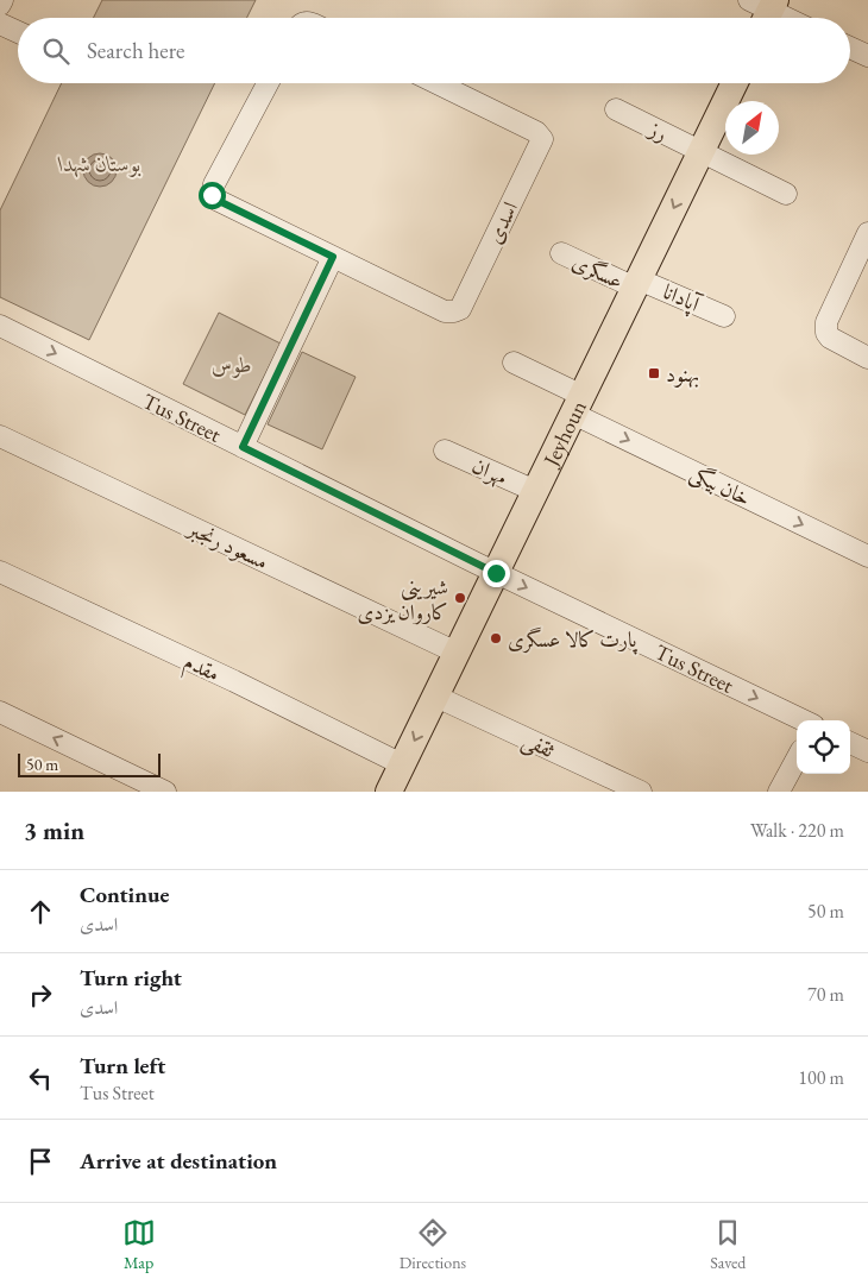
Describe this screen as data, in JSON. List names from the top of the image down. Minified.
{"streets":{"main road":["Jeyhoun"],"street":["رز","اسدی","عسگری","آپادانا","Tus Street","مهران","خان بیگی","مسعود رنجبر","مقدم","ثقفی"]},"crossings":[["رز","Jeyhoun"],["عسگری","آپادانا"],["عسگری","Jeyhoun"],["آپادانا","Jeyhoun"],["Tus Street","Jeyhoun"],["Jeyhoun","مهران"],["Jeyhoun","خان بیگی"],["Jeyhoun","مسعود رنجبر"],["Jeyhoun","مقدم"],["Jeyhoun","ثقفی"]],"one_way":["Tus Street","خان بیگی"],"parks":["بوستان شهدا","طوس"],"places":{"transit":["بهنود"],"other":["شیرینی کاروان یزدی","پارت کالا عسگری"]},"scale_bar":"50 m","north":"top right","page":{"search":"Search here","scale":"50 m","heading":["3 min","Walk · 220 m"],"list":[["Continue","اسدی","50 m"],["Turn right","اسدی","70 m"],["Turn left","Tus Street","100 m"],"Arrive at destination"],"nav":["Map","Directions","Saved"]}}
